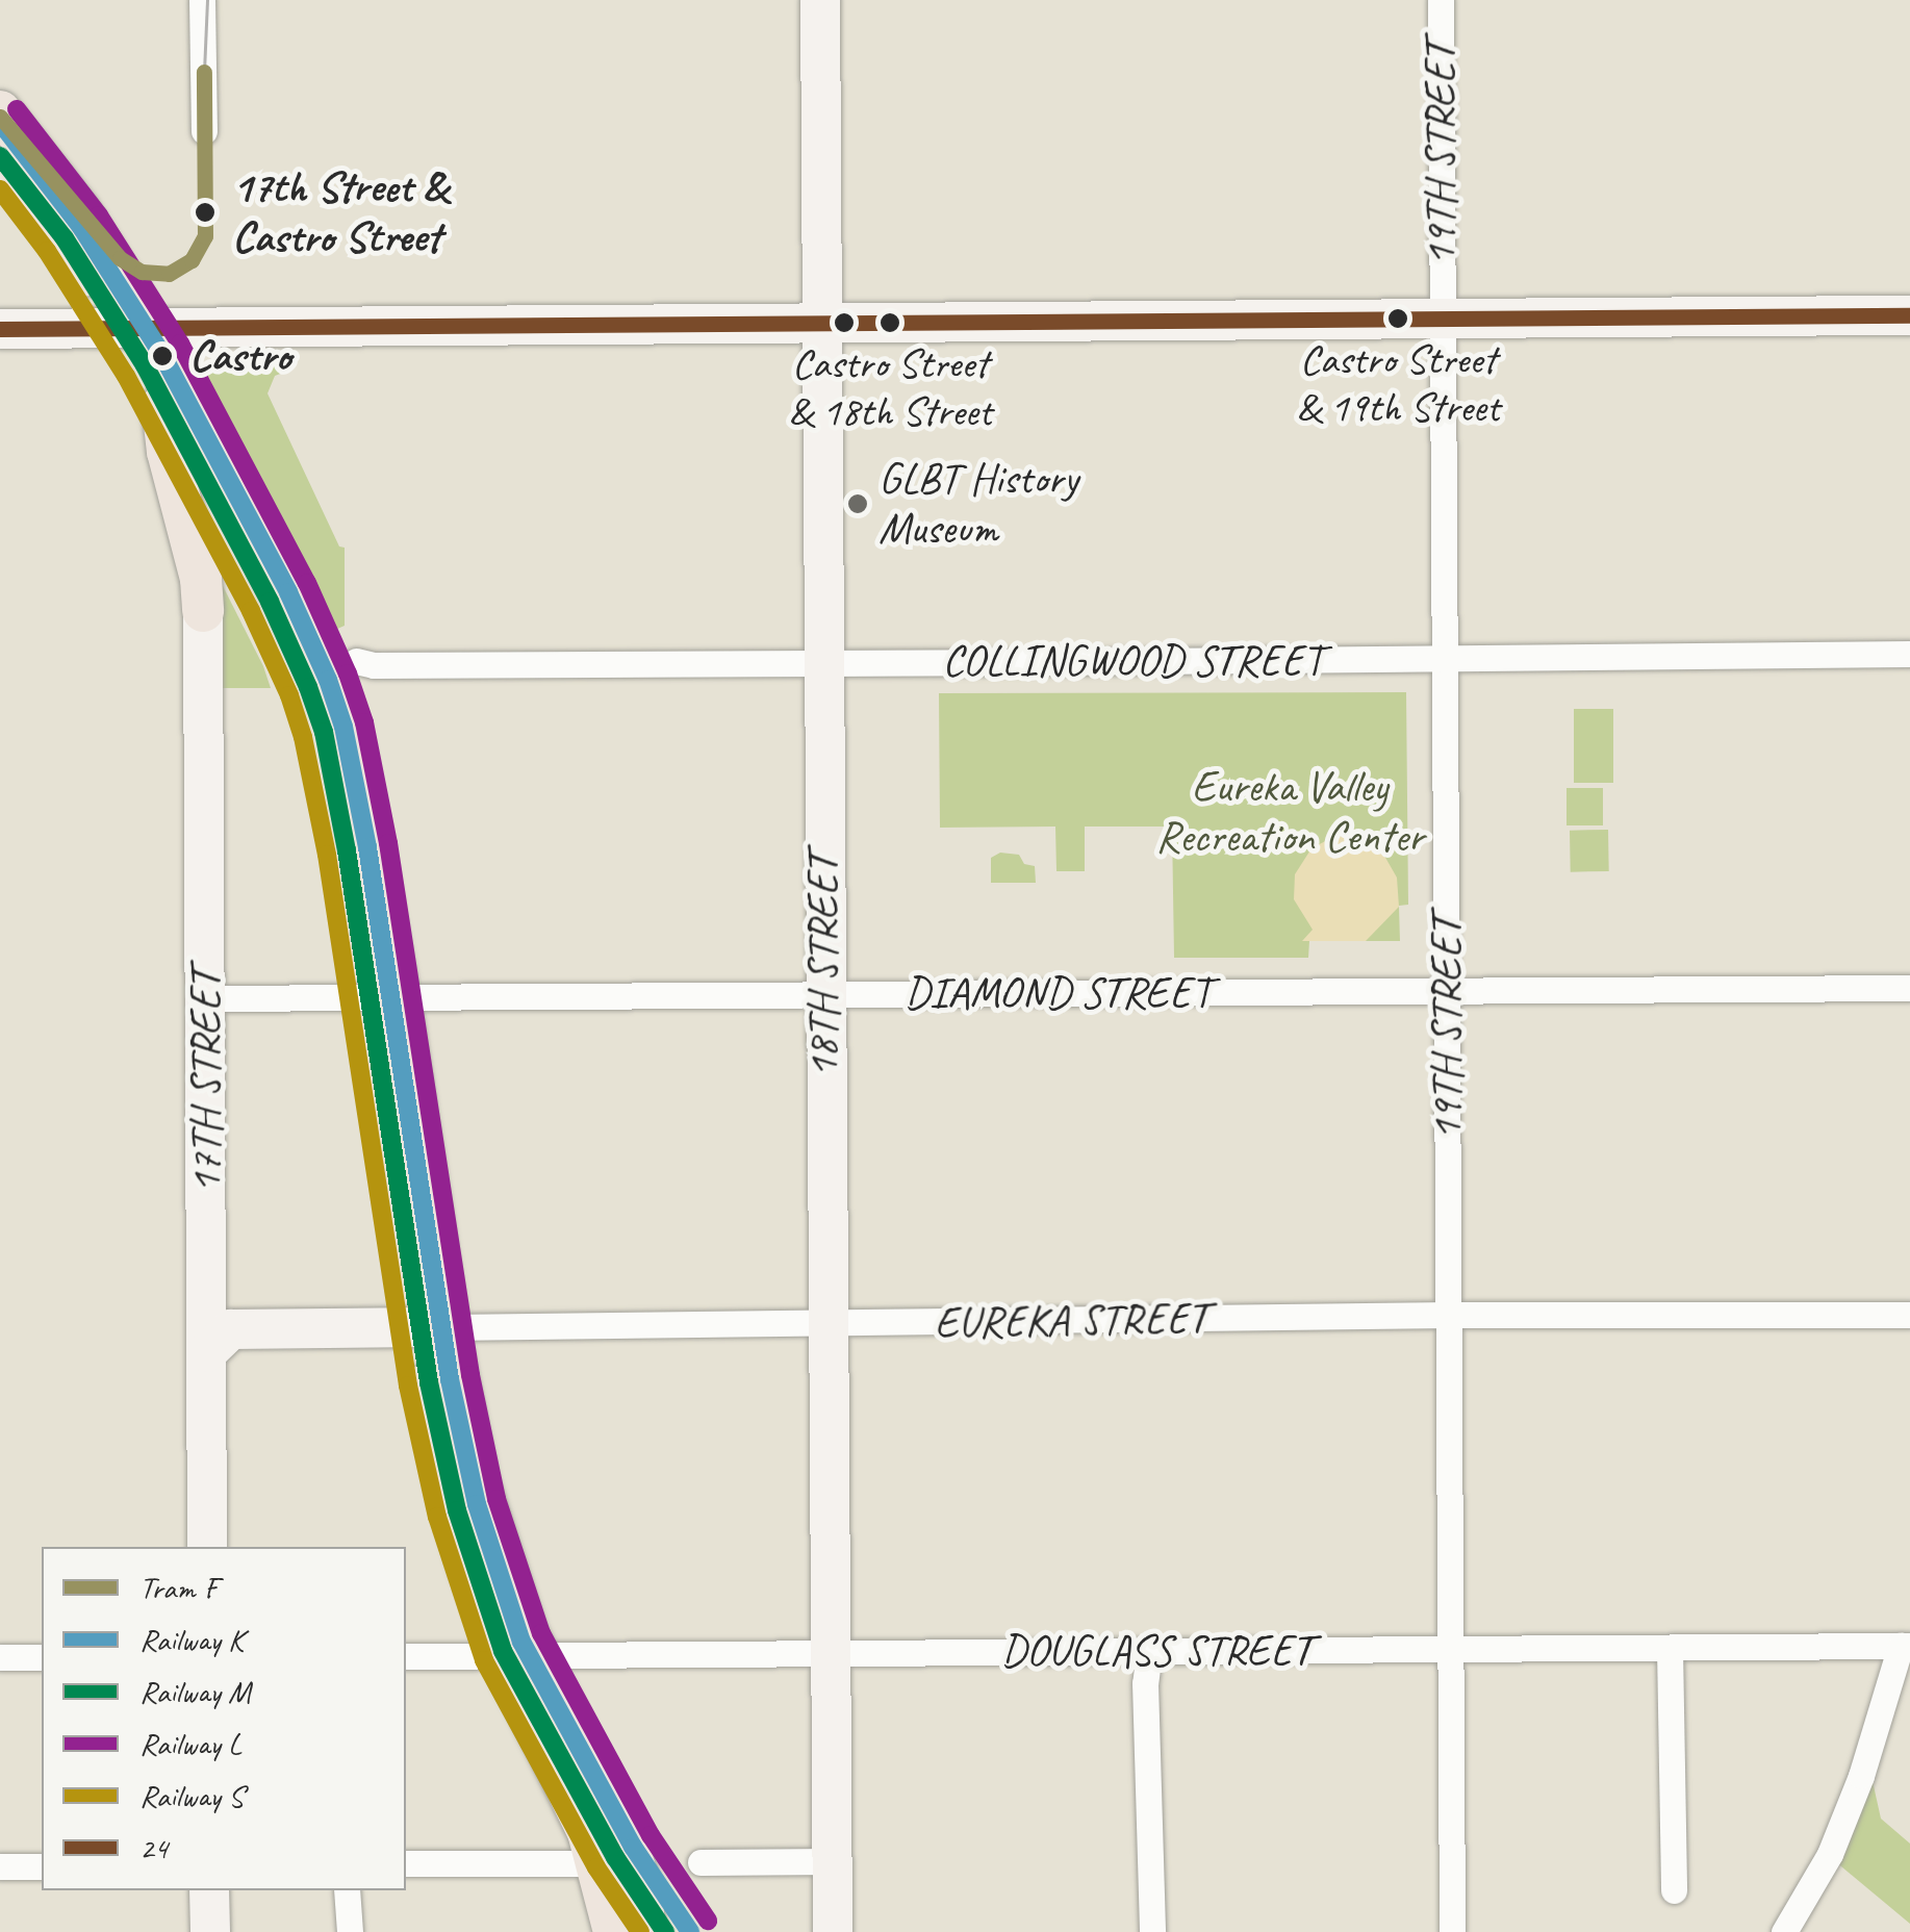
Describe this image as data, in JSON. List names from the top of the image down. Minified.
{"streets":{"street":["19TH STREET","COLLINGWOOD STREET","18TH STREET","DIAMOND STREET","17TH STREET","EUREKA STREET","DOUGLASS STREET"]},"crossings":[["19TH STREET","COLLINGWOOD STREET"],["19TH STREET","DIAMOND STREET"],["19TH STREET","EUREKA STREET"],["19TH STREET","DOUGLASS STREET"],["COLLINGWOOD STREET","18TH STREET"],["18TH STREET","DIAMOND STREET"],["18TH STREET","EUREKA STREET"],["18TH STREET","DOUGLASS STREET"],["DIAMOND STREET","17TH STREET"],["17TH STREET","EUREKA STREET"]],"parks":["Eureka Valley Recreation Center"],"places":["17th Street & Castro Street","Castro Street & 19th Street","Castro Street & 18th Street","Castro","GLBT History Museum"],"lines":["tram line F","rail line L","rail line K","rail line M","rail line S","transit line 24"],"legend":["Tram F","Railway K","Railway M","Railway L","Railway S","24"]}
